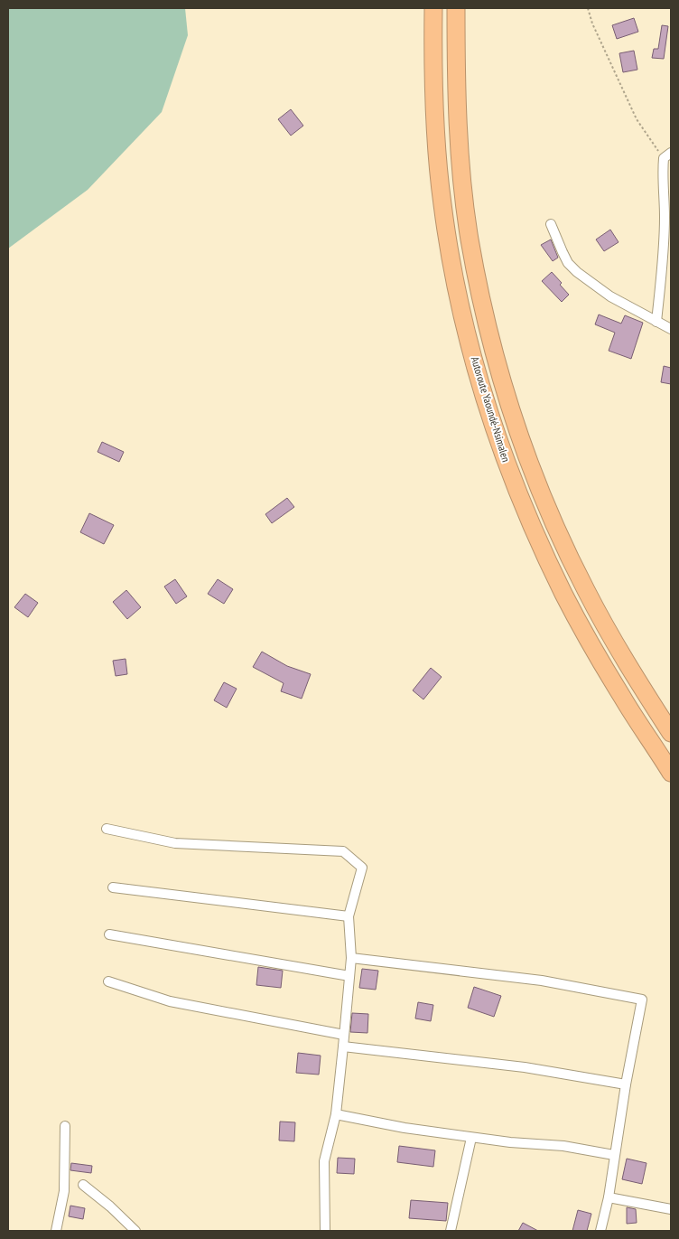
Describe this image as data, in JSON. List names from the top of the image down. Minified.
{"streets":{"highway":["Autoroute Yaoundé-Nsimalen"]}}
